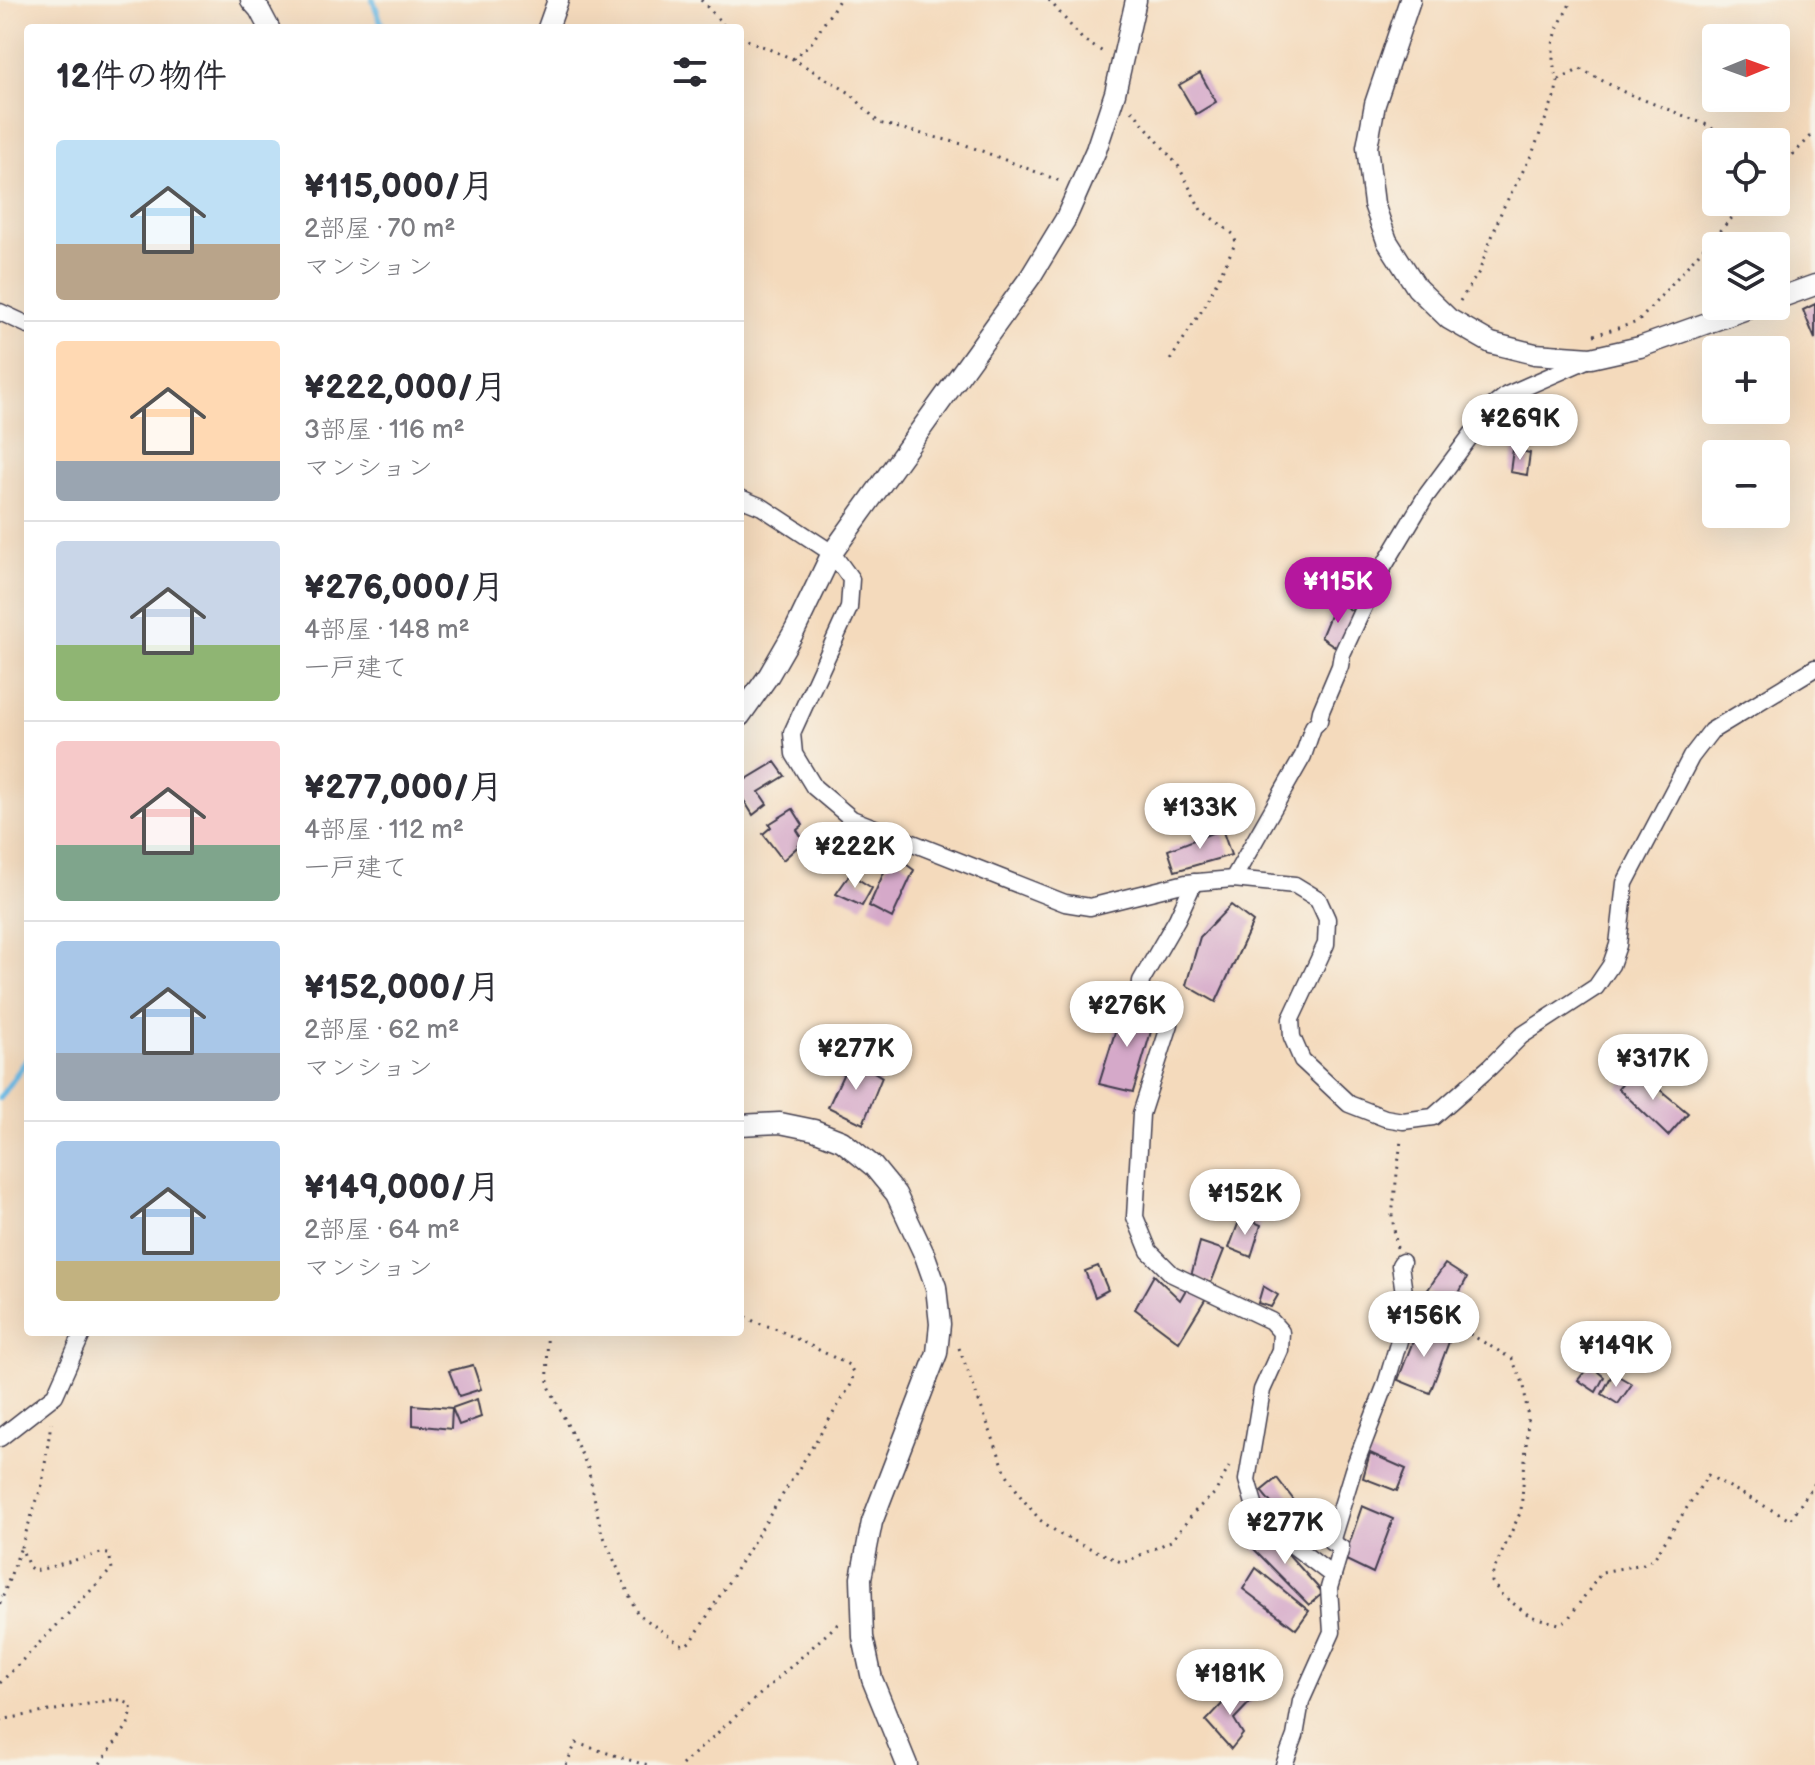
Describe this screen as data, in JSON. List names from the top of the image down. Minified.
{"north":"right","page":{"map_buttons":["+","−"],"heading":"12件の物件","list":[{"name":"¥115,000/月","note":"2部屋 · 70 m² · マンション"},{"name":"¥222,000/月","note":"3部屋 · 116 m² · マンション"},{"name":"¥276,000/月","note":"4部屋 · 148 m² · 一戸建て"},{"name":"¥277,000/月","note":"4部屋 · 112 m² · 一戸建て"},{"name":"¥152,000/月","note":"2部屋 · 62 m² · マンション"},{"name":"¥149,000/月","note":"2部屋 · 64 m² · マンション"}],"price":["¥269K","¥115K","¥133K","¥222K","¥276K","¥277K","¥317K","¥152K","¥156K","¥149K","¥277K","¥181K"]}}
